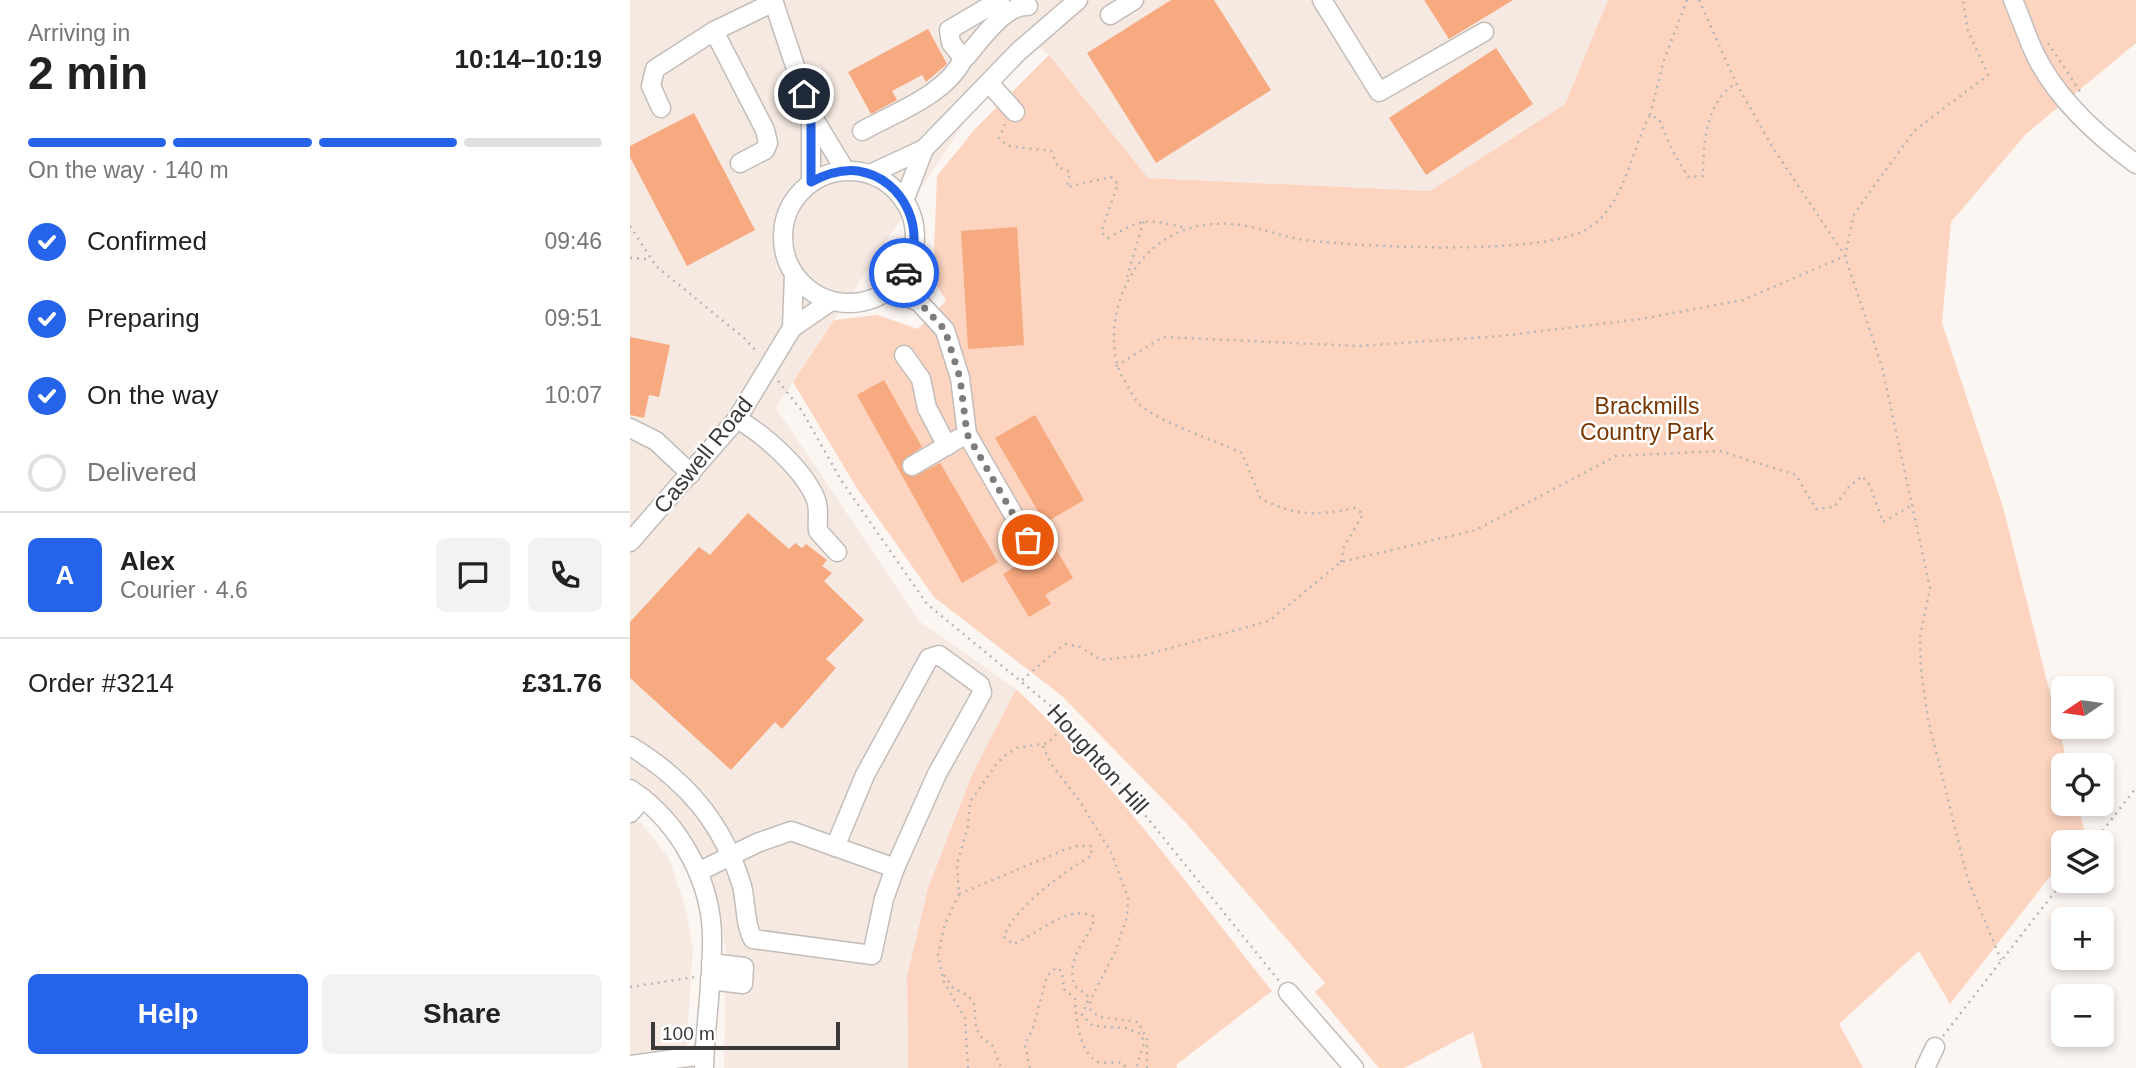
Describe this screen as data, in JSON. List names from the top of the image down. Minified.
{"streets":{"street":["Caswell Road"],"path":["Houghton Hill"]},"parks":["Brackmills Country Park"],"scale_bar":"100 m","north":"left","page":{"heading":["2 min","Arriving in","10:14–10:19"],"panel":["Alex","Courier · 4.6","Order #3214","£31.76"],"bar":"On the way · 140 m","list":[["Confirmed","09:46"],["Preparing","09:51"],["On the way","10:07"],"Delivered"],"round":"A","map_buttons":["+","−"],"buttons":["Help","Share"],"scale":"100 m"}}
